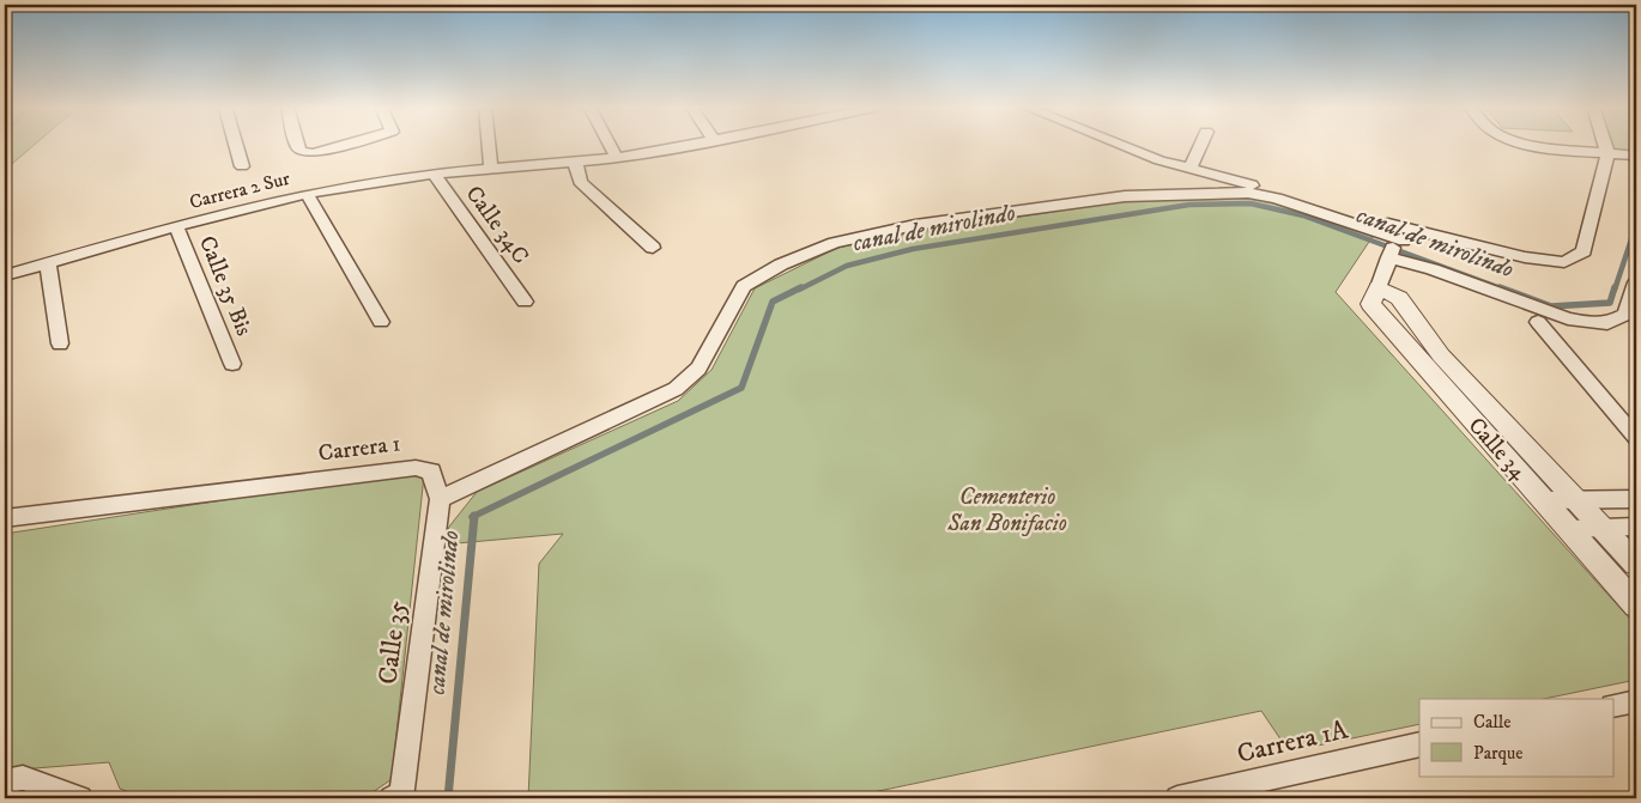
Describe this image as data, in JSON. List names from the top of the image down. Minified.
{"streets":{"street":["Carrera 2 Sur","Calle 34C","Calle 35 Bis","Carrera 1","Calle 34","Calle 35","Carrera 1A"]},"crossings":[["Carrera 2 Sur","Calle 34C"],["Carrera 2 Sur","Calle 35 Bis"],["Carrera 1","Calle 35"]],"water":["canal de mirolindo"],"parks":["Cementerio San Bonifacio"],"legend":["Calle","Parque"]}
